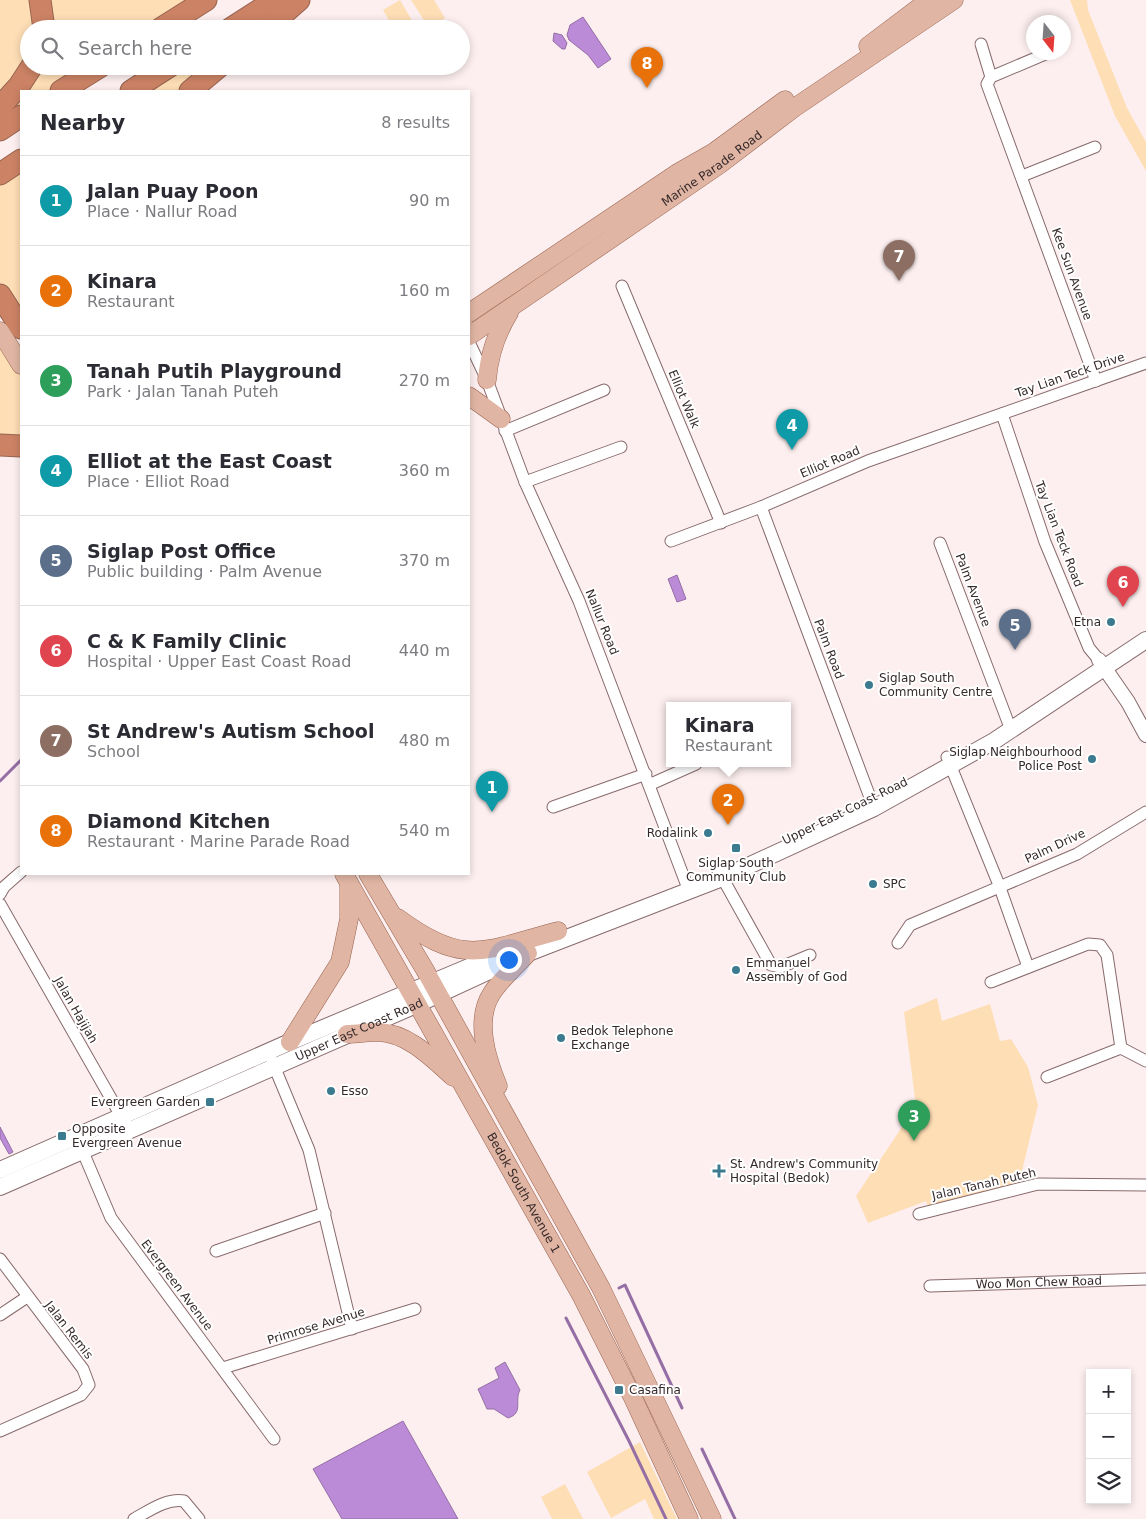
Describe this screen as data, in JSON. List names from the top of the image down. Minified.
{"streets":{"main road":["Marine Parade Road","Upper East Coast Road","Bedok South Avenue 1"],"street":["Kee Sun Avenue","Tay Lian Teck Drive","Elliot Walk","Elliot Road","Tay Lian Teck Road","Palm Avenue","Nallur Road","Palm Road","Palm Drive","Jalan Hajijah","Jalan Tanah Puteh","Woo Mon Chew Road","Evergreen Avenue","Primrose Avenue","Jalan Remis"]},"crossings":[["Kee Sun Avenue","Tay Lian Teck Drive"],["Tay Lian Teck Drive","Elliot Road"],["Tay Lian Teck Drive","Tay Lian Teck Road"],["Elliot Walk","Elliot Road"],["Elliot Road","Tay Lian Teck Road"],["Elliot Road","Palm Road"],["Tay Lian Teck Road","Upper East Coast Road"],["Palm Avenue","Upper East Coast Road"],["Nallur Road","Upper East Coast Road"],["Palm Road","Upper East Coast Road"],["Upper East Coast Road","Jalan Hajijah"],["Upper East Coast Road","Bedok South Avenue 1"],["Upper East Coast Road","Evergreen Avenue"],["Evergreen Avenue","Primrose Avenue"]],"places":{"other":["Etna","Siglap South Community Centre","Siglap Neighbourhood Police Post","Rodalink","SPC","Emmanuel Assembly of God","Bedok Telephone Exchange","Esso"],"transit":["Siglap South Community Club","Evergreen Garden","Opposite Evergreen Avenue","Casafina"],"health":["St. Andrew's Community Hospital (Bedok)"]},"north":"bottom","page":{"search":"Search here","pins":["8","7","4","6","5","1","2","3"],"heading":["Nearby","8 results"],"list":[{"mark":"1","name":"Jalan Puay Poon","note":"Place · Nallur Road","value":"90 m"},{"mark":"2","name":"Kinara","note":"Restaurant","value":"160 m"},{"mark":"3","name":"Tanah Putih Playground","note":"Park · Jalan Tanah Puteh","value":"270 m"},{"mark":"4","name":"Elliot at the East Coast","note":"Place · Elliot Road","value":"360 m"},{"mark":"5","name":"Siglap Post Office","note":"Public building · Palm Avenue","value":"370 m"},{"mark":"6","name":"C & K Family Clinic","note":"Hospital · Upper East Coast Road","value":"440 m"},{"mark":"7","name":"St Andrew's Autism School","note":"School","value":"480 m"},{"mark":"8","name":"Diamond Kitchen","note":"Restaurant · Marine Parade Road","value":"540 m"}],"popup":["Kinara","Restaurant"],"map_buttons":["+","−"]}}
